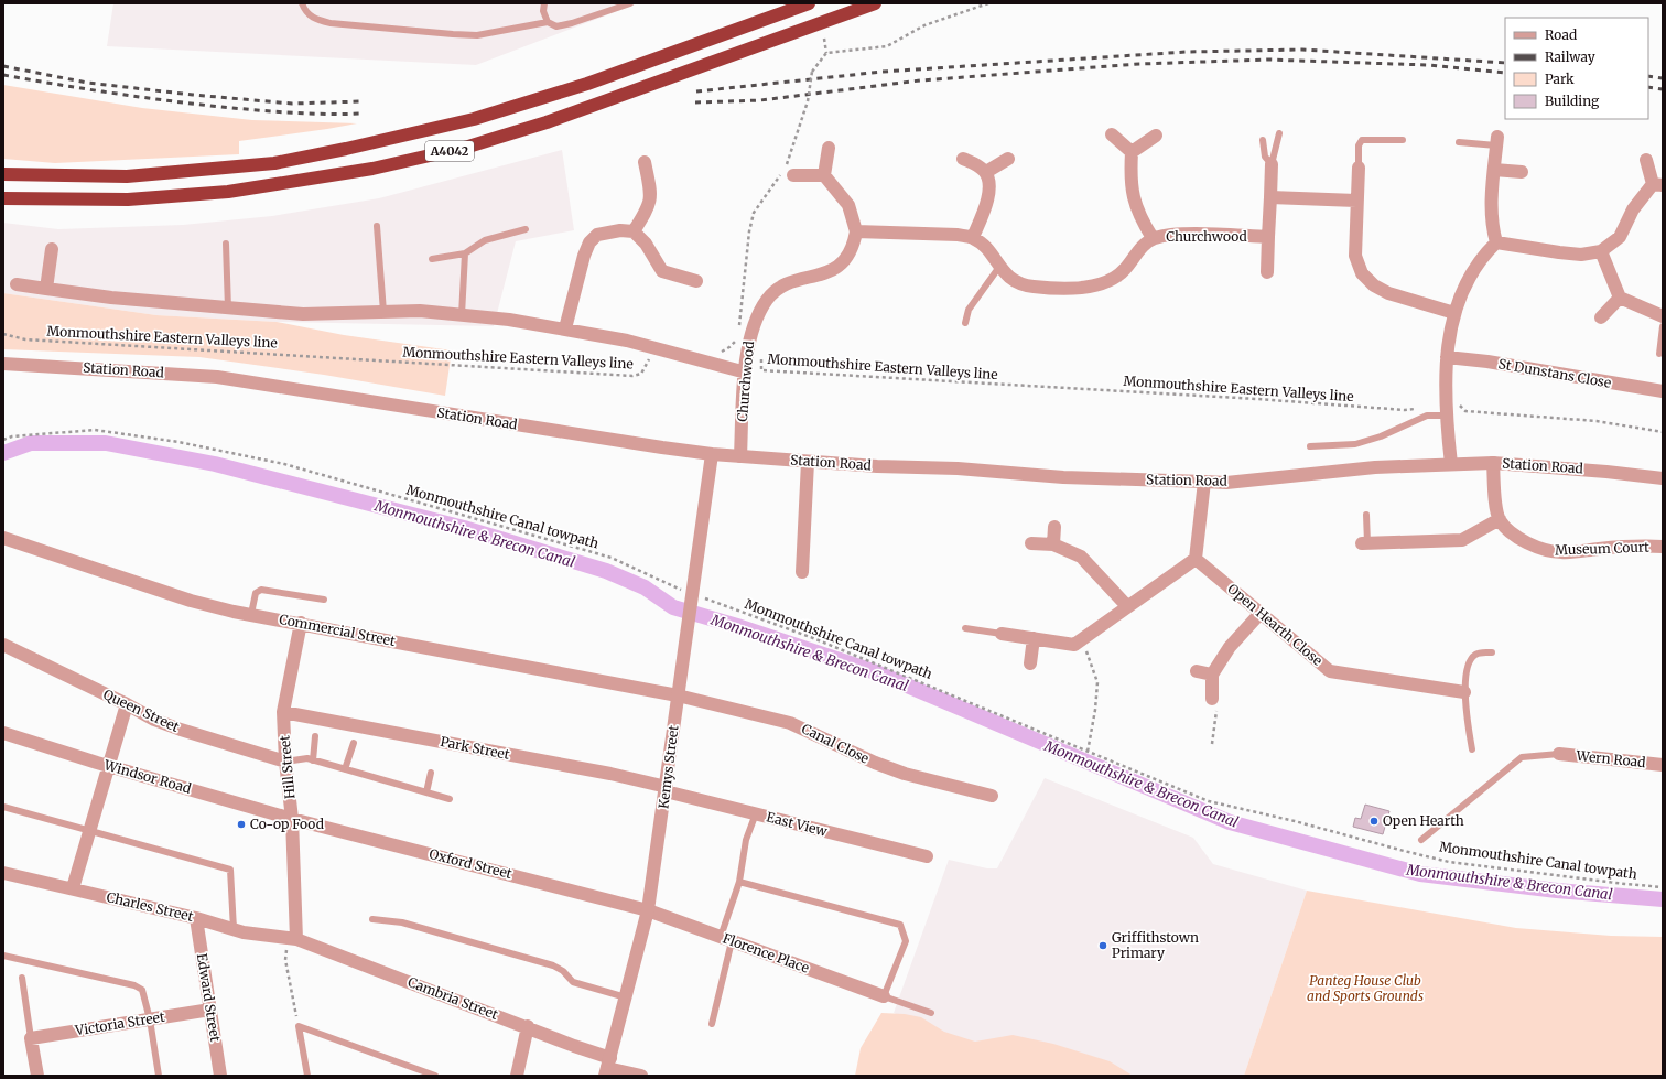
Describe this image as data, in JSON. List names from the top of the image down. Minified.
{"streets":{"highway":["A4042"],"street":["Churchwood","Station Road","St Dunstans Close","Museum Court","Open Hearth Close","Commercial Street","Queen Street","Canal Close","Park Street","Wern Road","Hill Street","Kemys Street","Windsor Road","East View","Oxford Street","Charles Street","Florence Place","Edward Street","Cambria Street","Victoria Street"],"path":["Monmouthshire Eastern Valleys line","Monmouthshire Canal towpath"]},"crossings":[["Churchwood","Station Road"],["Station Road","Kemys Street"],["Monmouthshire Canal towpath","Kemys Street"],["Commercial Street","Canal Close"],["Commercial Street","Hill Street"],["Commercial Street","Kemys Street"],["Queen Street","Hill Street"],["Canal Close","Kemys Street"],["Park Street","Hill Street"],["Park Street","Kemys Street"],["Park Street","East View"],["Hill Street","Windsor Road"],["Hill Street","Oxford Street"],["Hill Street","Charles Street"],["Hill Street","Cambria Street"],["Kemys Street","East View"],["Kemys Street","Oxford Street"],["Kemys Street","Florence Place"],["Kemys Street","Cambria Street"],["Windsor Road","Oxford Street"],["Oxford Street","Florence Place"],["Charles Street","Edward Street"],["Charles Street","Cambria Street"],["Edward Street","Victoria Street"]],"water":["Monmouthshire & Brecon Canal"],"parks":["Panteg House Club and Sports Grounds"],"places":["Open Hearth","Co-op Food","Griffithstown Primary"],"legend":["Road","Railway","Park","Building"]}
